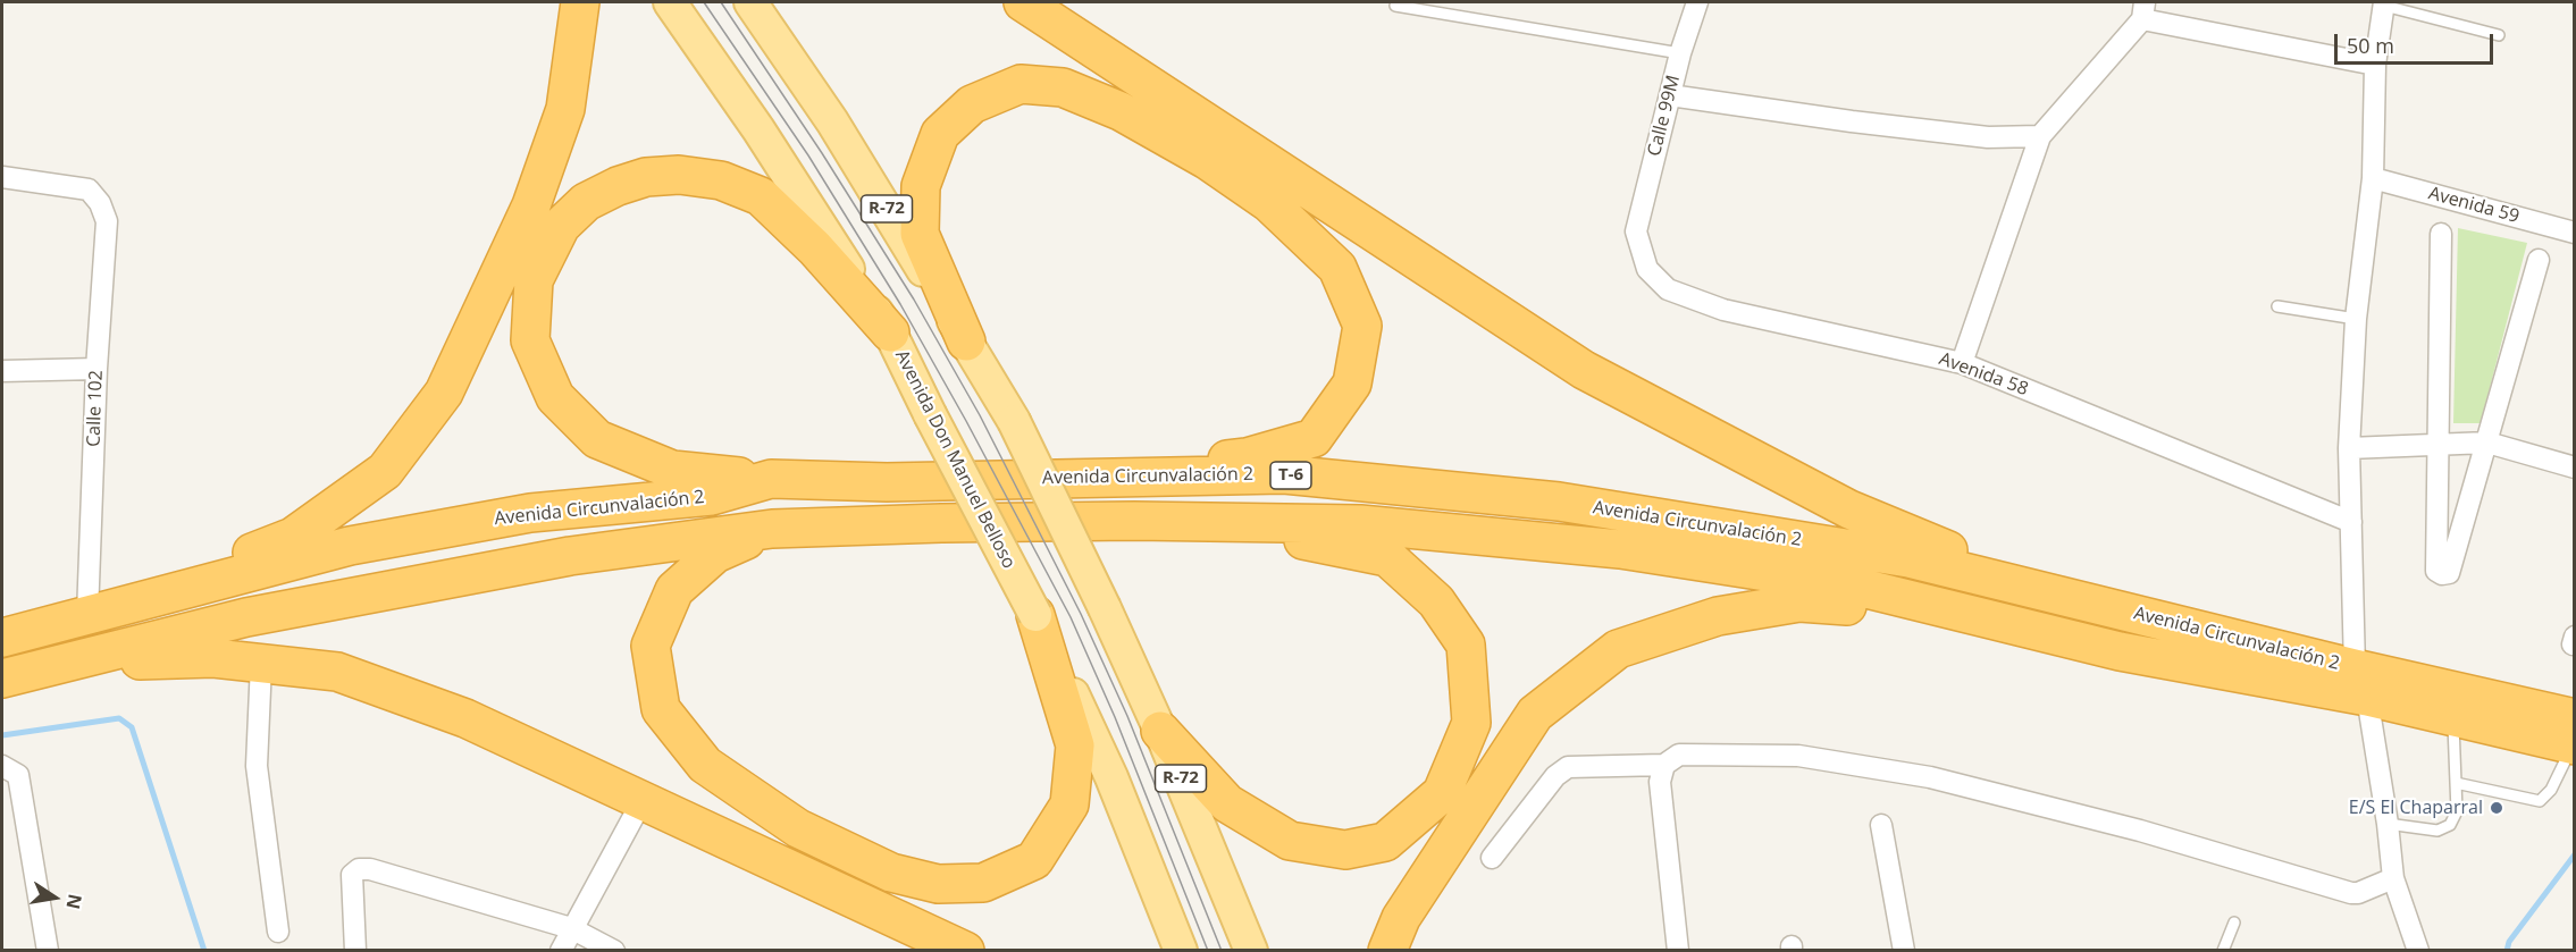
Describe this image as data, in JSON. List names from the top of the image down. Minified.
{"streets":{"highway":["T-6","Avenida Circunvalación 2"],"main road":["R-72","Avenida Don Manuel Belloso"],"street":["Calle 99M","Avenida 59","Avenida 58","Calle 102"]},"crossings":[["Calle 99M","Avenida 58"],["Calle 102","Avenida Circunvalación 2"]],"places":["E/S El Chaparral"],"scale_bar":"50 m","north":"right"}
